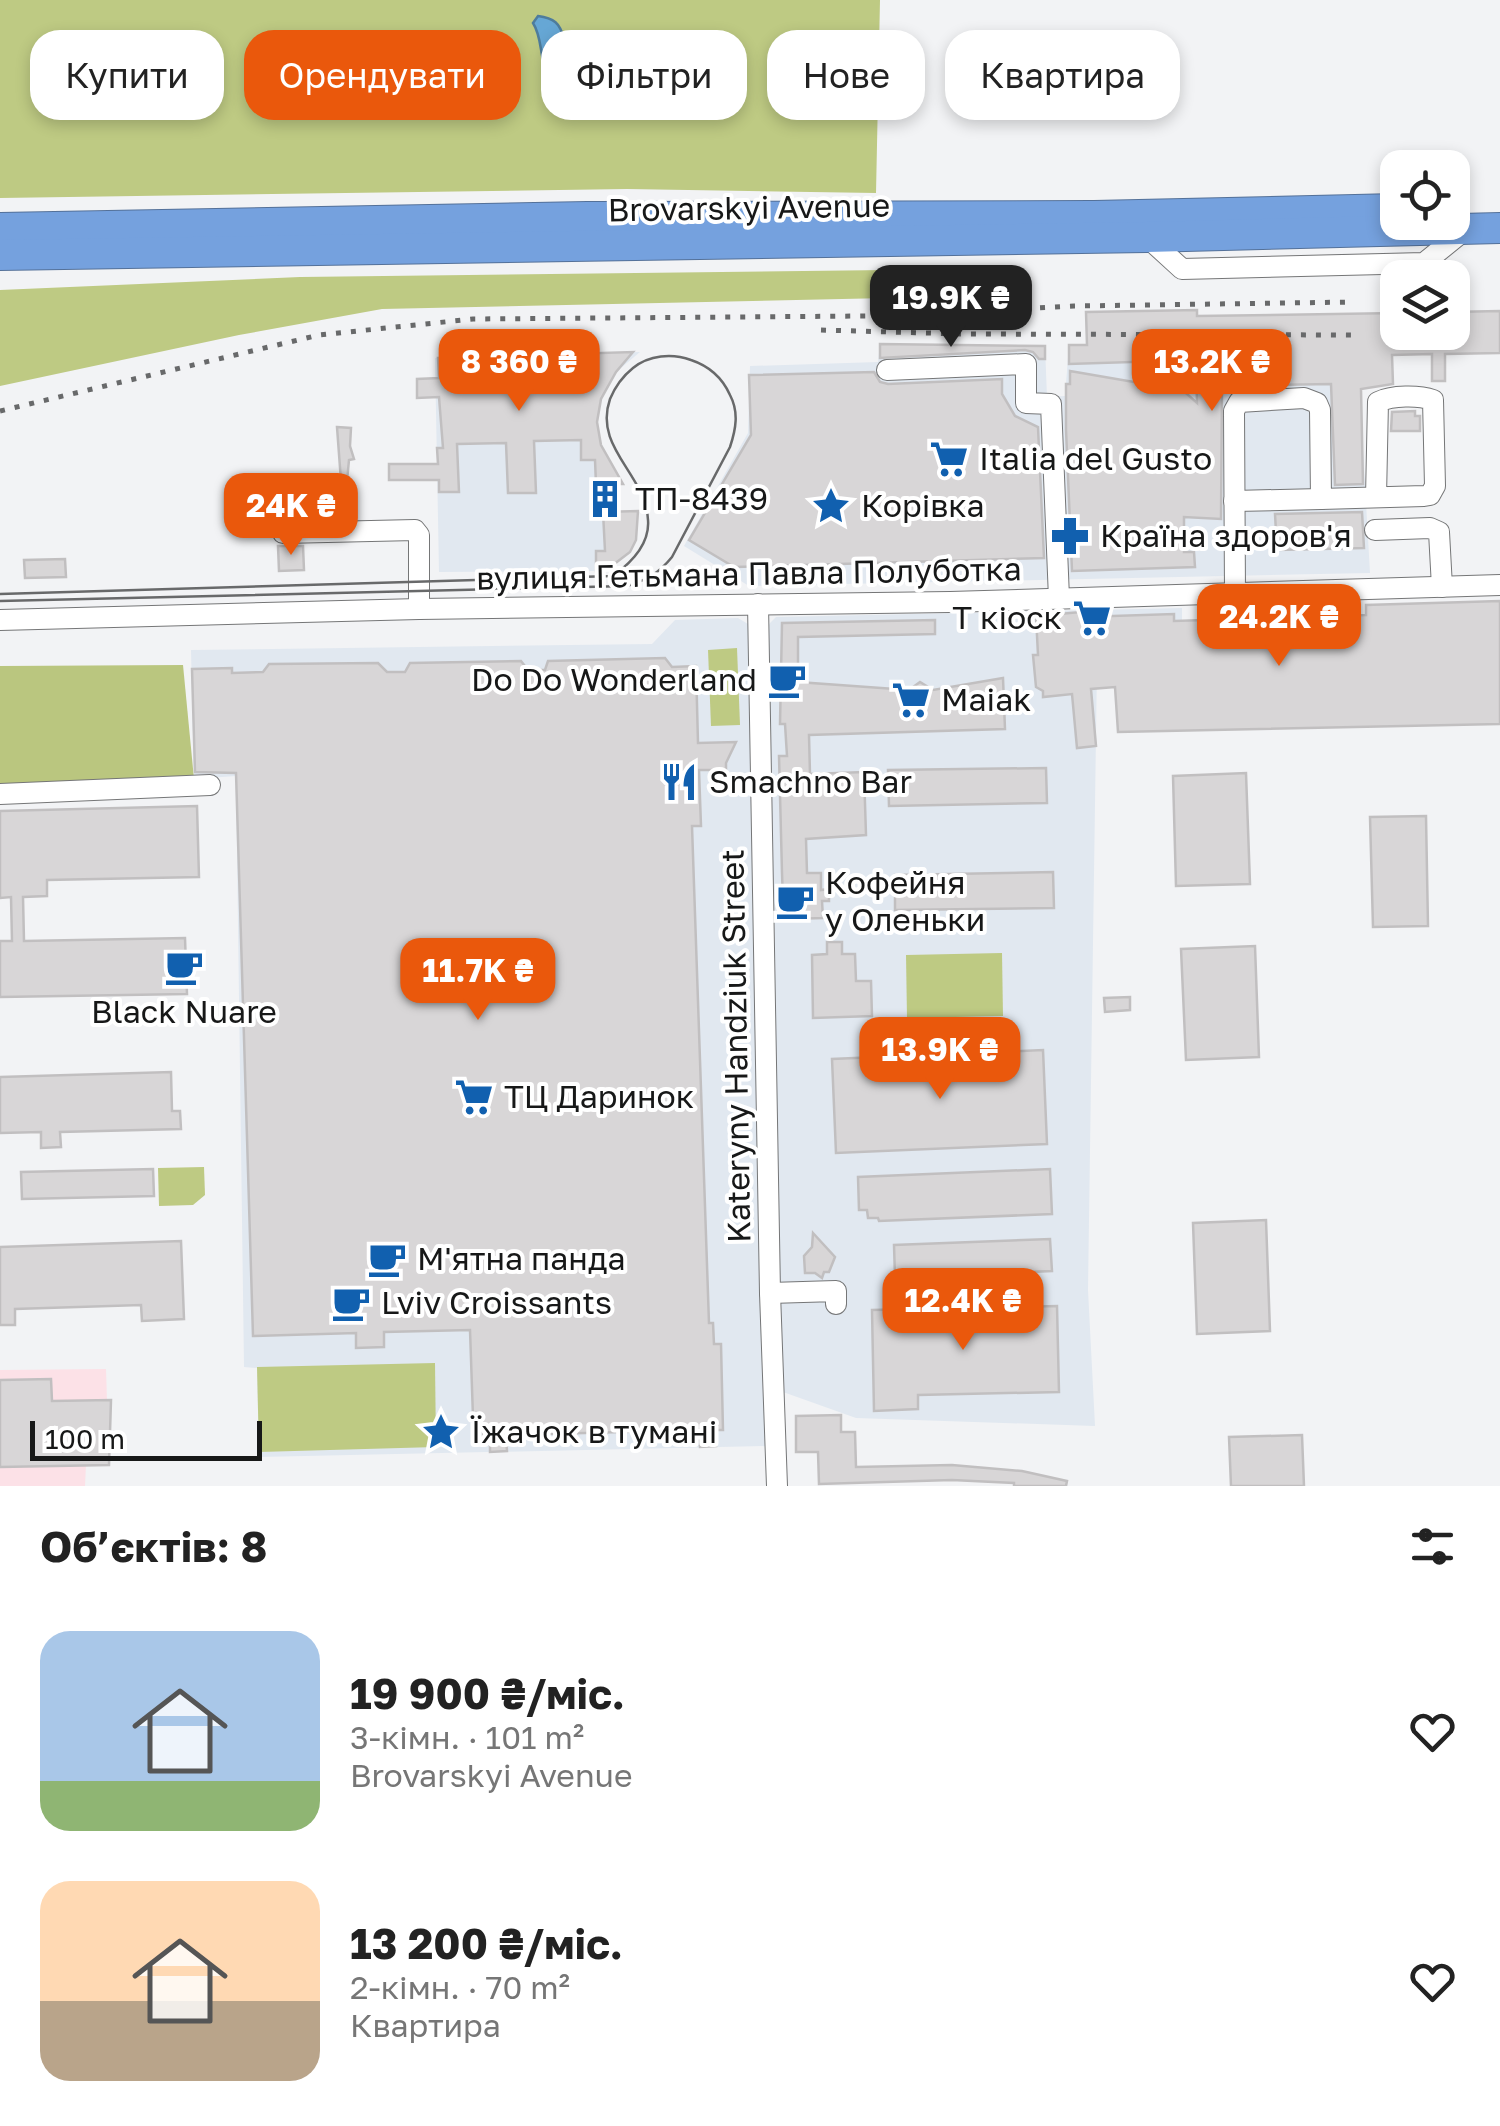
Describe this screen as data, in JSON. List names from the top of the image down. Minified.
{"streets":{"highway":["Brovarskyi Avenue"],"street":["вулиця Гетьмана Павла Полуботка","Kateryny Handziuk Street"]},"crossings":[["вулиця Гетьмана Павла Полуботка","Kateryny Handziuk Street"]],"places":{"supermarket":["Italia del Gusto","Т кіоск","Maiak","ТЦ Даринок"],"building":["ТП-8439"],"place":["Корівка","Їжачок в тумані"],"pharmacy":["Країна здоров'я"],"cafe":["Do Do Wonderland","Кофейня у Оленьки","Black Nuare","М'ятна панда","Lviv Croissants"],"restaurant":["Smachno Bar"]},"scale_bar":"100 m","page":{"chip":["Купити","Орендувати","Фільтри","Нове","Квартира"],"price":["19.9K ₴","8 360 ₴","13.2K ₴","24K ₴","24.2K ₴","11.7K ₴","13.9K ₴","12.4K ₴"],"scale":"100 m","heading":"Об’єктів: 8","list":[{"name":"19 900 ₴/міс.","note":"3-кімн. · 101 m² · Brovarskyi Avenue"},{"name":"13 200 ₴/міс.","note":"2-кімн. · 70 m² · Квартира"}]}}
